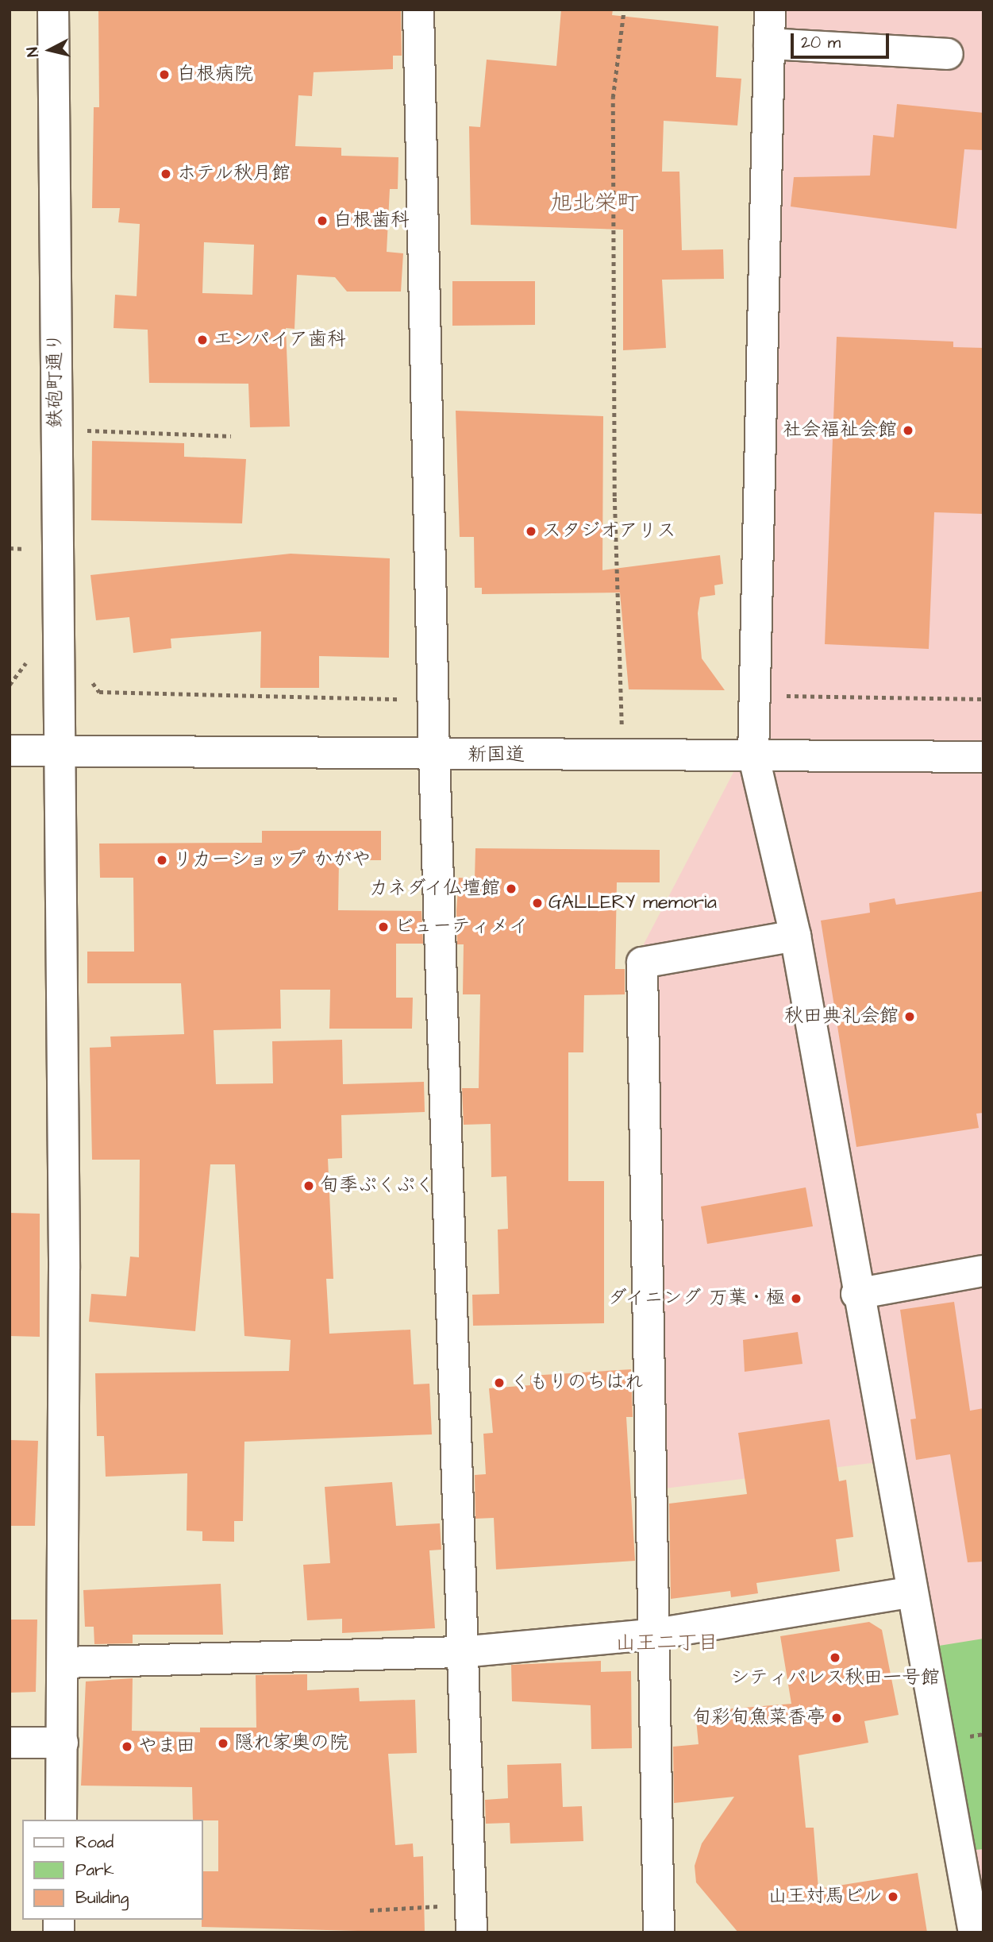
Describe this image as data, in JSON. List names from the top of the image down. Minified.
{"streets":{"street":["鉄砲町通り","新国道"]},"crossings":[["鉄砲町通り","新国道"]],"districts":["旭北栄町","山王二丁目"],"places":["白根病院","ホテル秋月館","白根歯科","エンパイア歯科","社会福祉会館","スタジオアリス","リカーショップ かがや","カネダイ仏壇館","GALLERY memoria","ビューティメイ","秋田典礼会館","旬季ぷくぷく","ダイニング 万葉・極","くもりのちはれ","シティパレス秋田一号館","旬彩旬魚菜香亭","隠れ家奥の院","やま田","山王対馬ビル"],"legend":["Road","Park","Building"],"scale_bar":"20 m","north":"left"}
